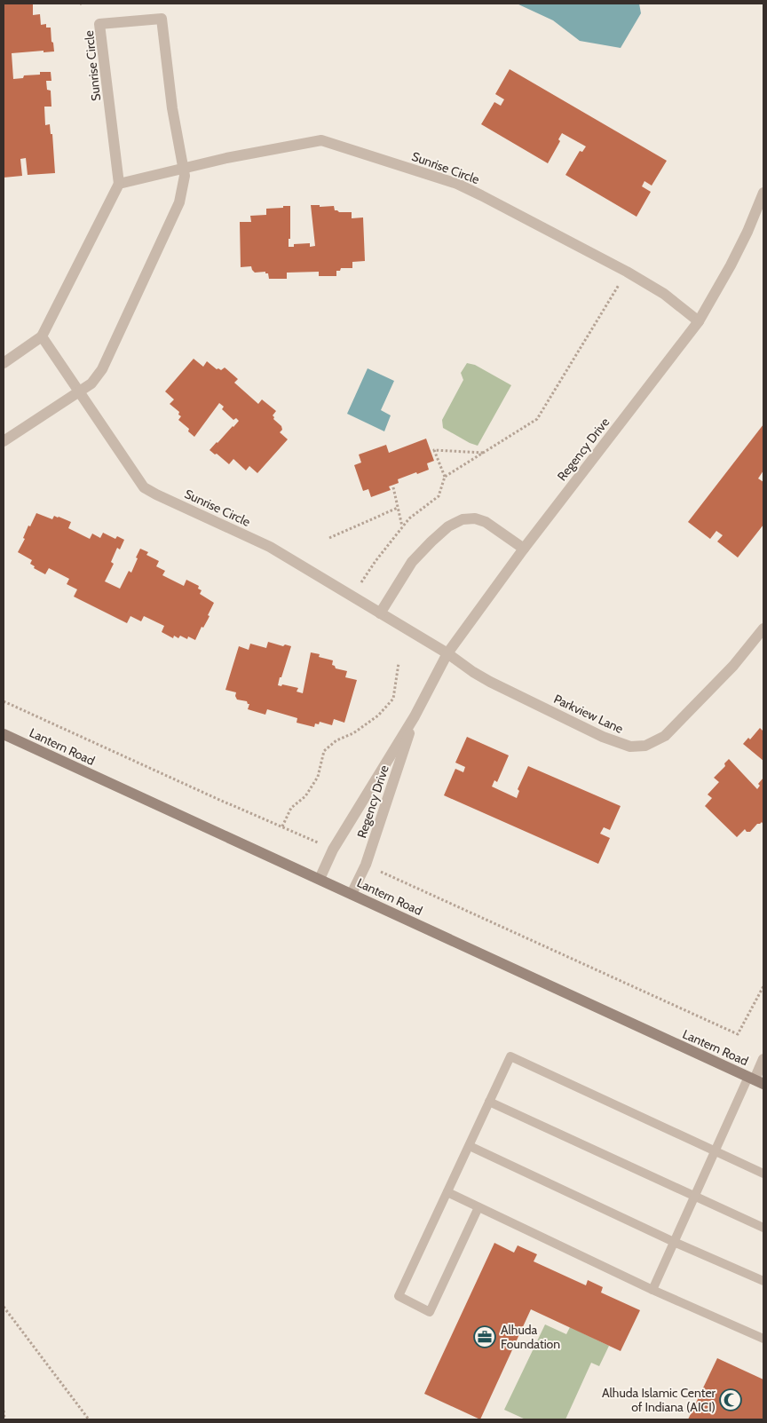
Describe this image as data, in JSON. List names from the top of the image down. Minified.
{"streets":{"street":["Sunrise Circle","Regency Drive","Parkview Lane","Lantern Road"]},"crossings":[["Sunrise Circle","Regency Drive"],["Sunrise Circle","Parkview Lane"],["Regency Drive","Parkview Lane"],["Regency Drive","Lantern Road"]],"places":{"office":["Alhuda Foundation"],"mosque":["Alhuda Islamic Center of Indiana (AICI)"]}}
